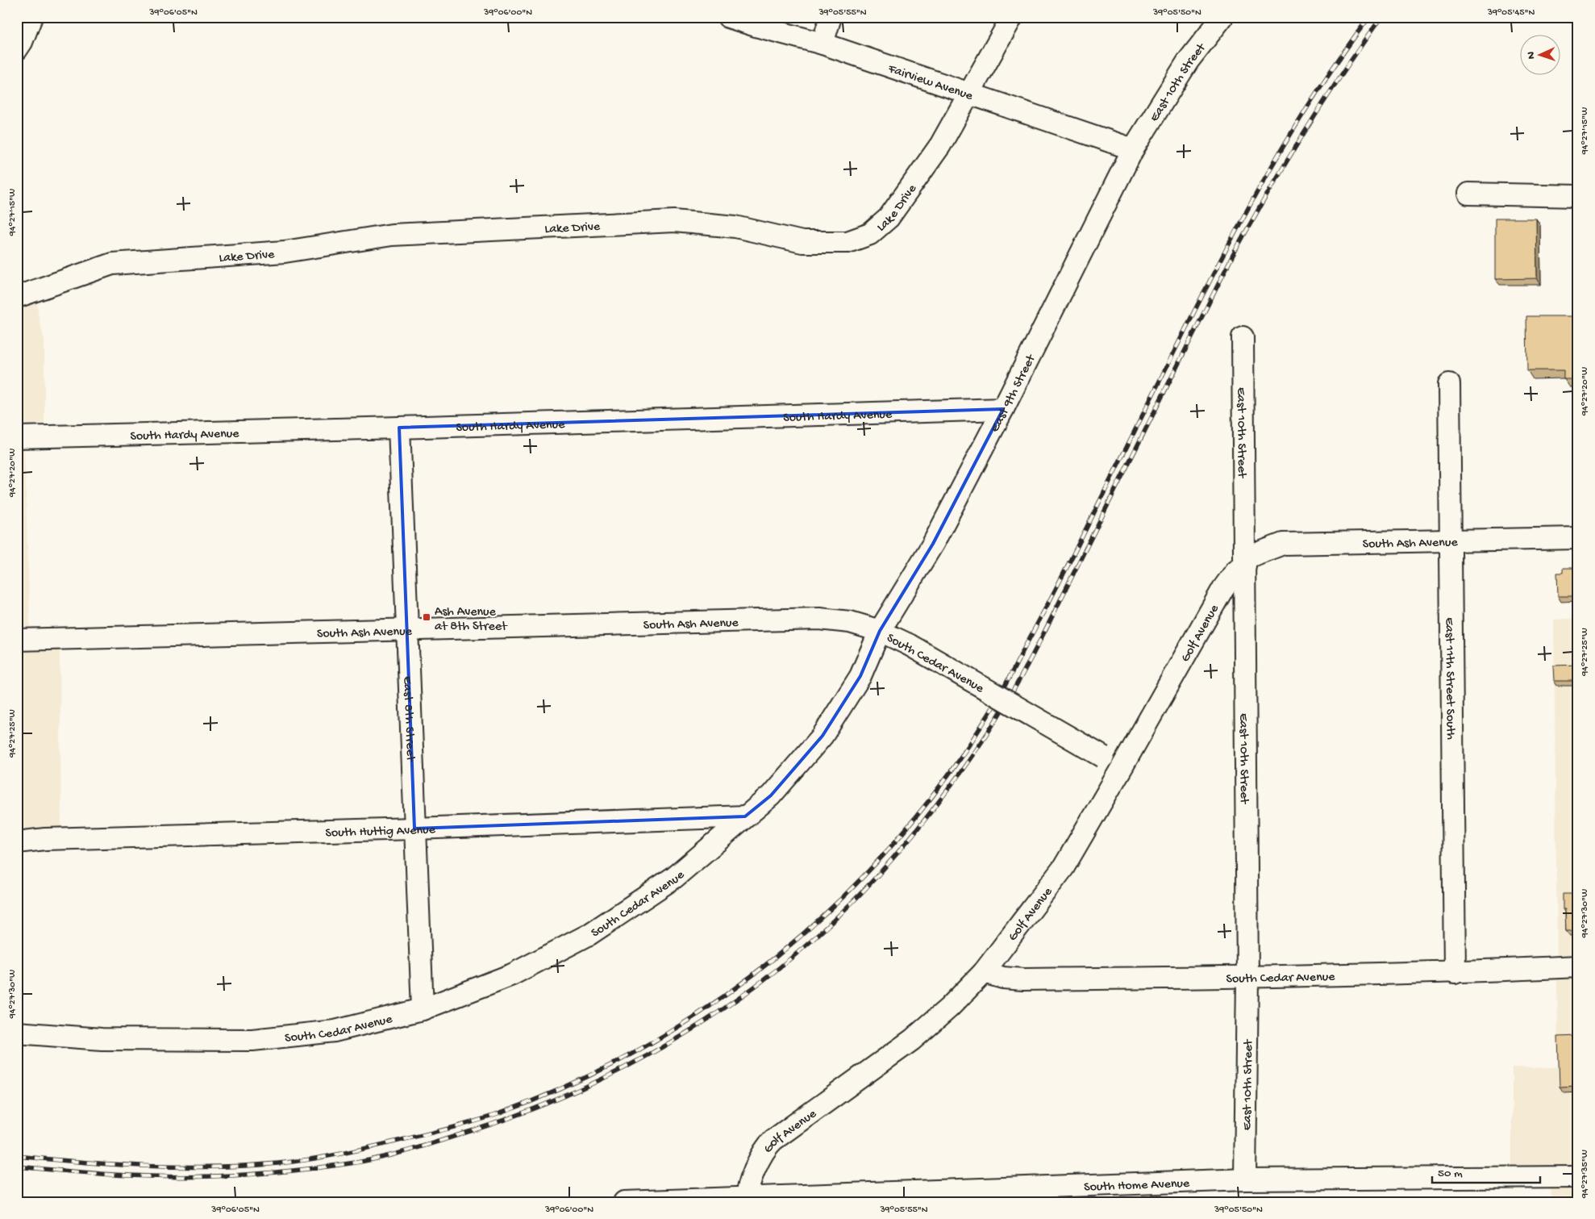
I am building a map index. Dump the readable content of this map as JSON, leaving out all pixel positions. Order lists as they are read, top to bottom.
{
  "streets": {
    "street": [
      "Fairview Avenue",
      "East 10th Street",
      "Lake Drive",
      "East 9th Street",
      "South Hardy Avenue",
      "South Ash Avenue",
      "Golf Avenue",
      "South Cedar Avenue",
      "East 11th Street South",
      "East 8th Street",
      "South Huttig Avenue",
      "South Home Avenue"
    ]
  },
  "crossings": [
    ["Fairview Avenue", "East 10th Street"],
    ["Fairview Avenue", "Lake Drive"],
    ["Fairview Avenue", "East 9th Street"],
    ["East 10th Street", "East 9th Street"],
    ["East 10th Street", "South Ash Avenue"],
    ["East 10th Street", "Golf Avenue"],
    ["East 10th Street", "South Cedar Avenue"],
    ["East 10th Street", "South Home Avenue"],
    ["East 9th Street", "South Hardy Avenue"],
    ["East 9th Street", "South Ash Avenue"],
    ["East 9th Street", "South Cedar Avenue"],
    ["South Hardy Avenue", "East 8th Street"],
    ["South Ash Avenue", "Golf Avenue"],
    ["South Ash Avenue", "South Cedar Avenue"],
    ["South Ash Avenue", "East 11th Street South"],
    ["South Ash Avenue", "East 8th Street"],
    ["Golf Avenue", "South Cedar Avenue"],
    ["Golf Avenue", "South Home Avenue"],
    ["South Cedar Avenue", "East 11th Street South"],
    ["South Cedar Avenue", "East 8th Street"],
    ["South Cedar Avenue", "South Huttig Avenue"],
    ["East 8th Street", "South Huttig Avenue"]
  ],
  "places": {
    "transit": ["Ash Avenue at 8th Street"]
  },
  "scale_bar": "50 m",
  "north": "left",
  "coordinates": [
    "39°06'05\"N",
    "39°06'00\"N",
    "39°05'55\"N",
    "39°05'50\"N",
    "39°05'45\"N",
    "94°27'15\"W",
    "94°27'20\"W",
    "94°27'25\"W",
    "94°27'30\"W",
    "94°27'35\"W"
  ]
}
